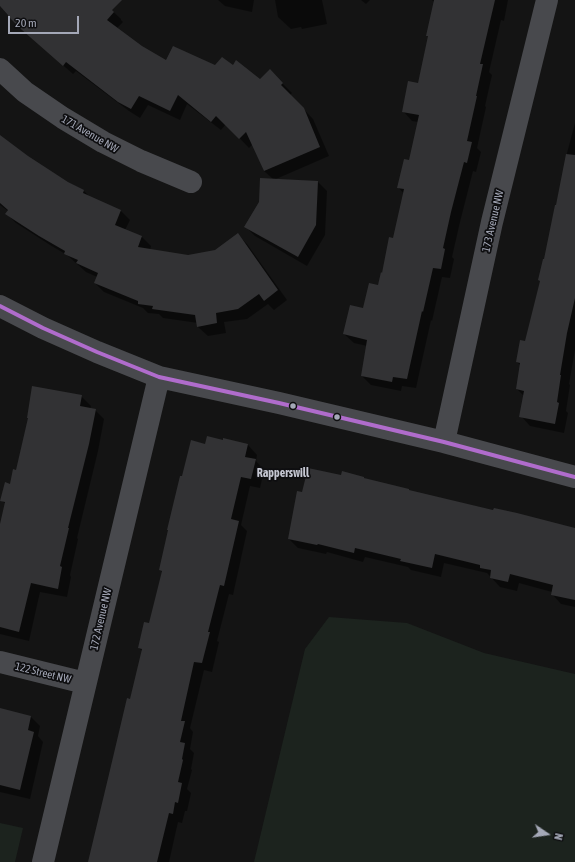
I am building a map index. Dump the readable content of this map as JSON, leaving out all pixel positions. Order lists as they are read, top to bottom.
{
  "streets": {
    "street": [
      "171 Avenue NW",
      "173 Avenue NW",
      "172 Avenue NW",
      "122 Street NW"
    ]
  },
  "crossings": [
    ["172 Avenue NW", "122 Street NW"]
  ],
  "districts": ["Rapperswill"],
  "scale_bar": "20 m",
  "north": "right"
}
